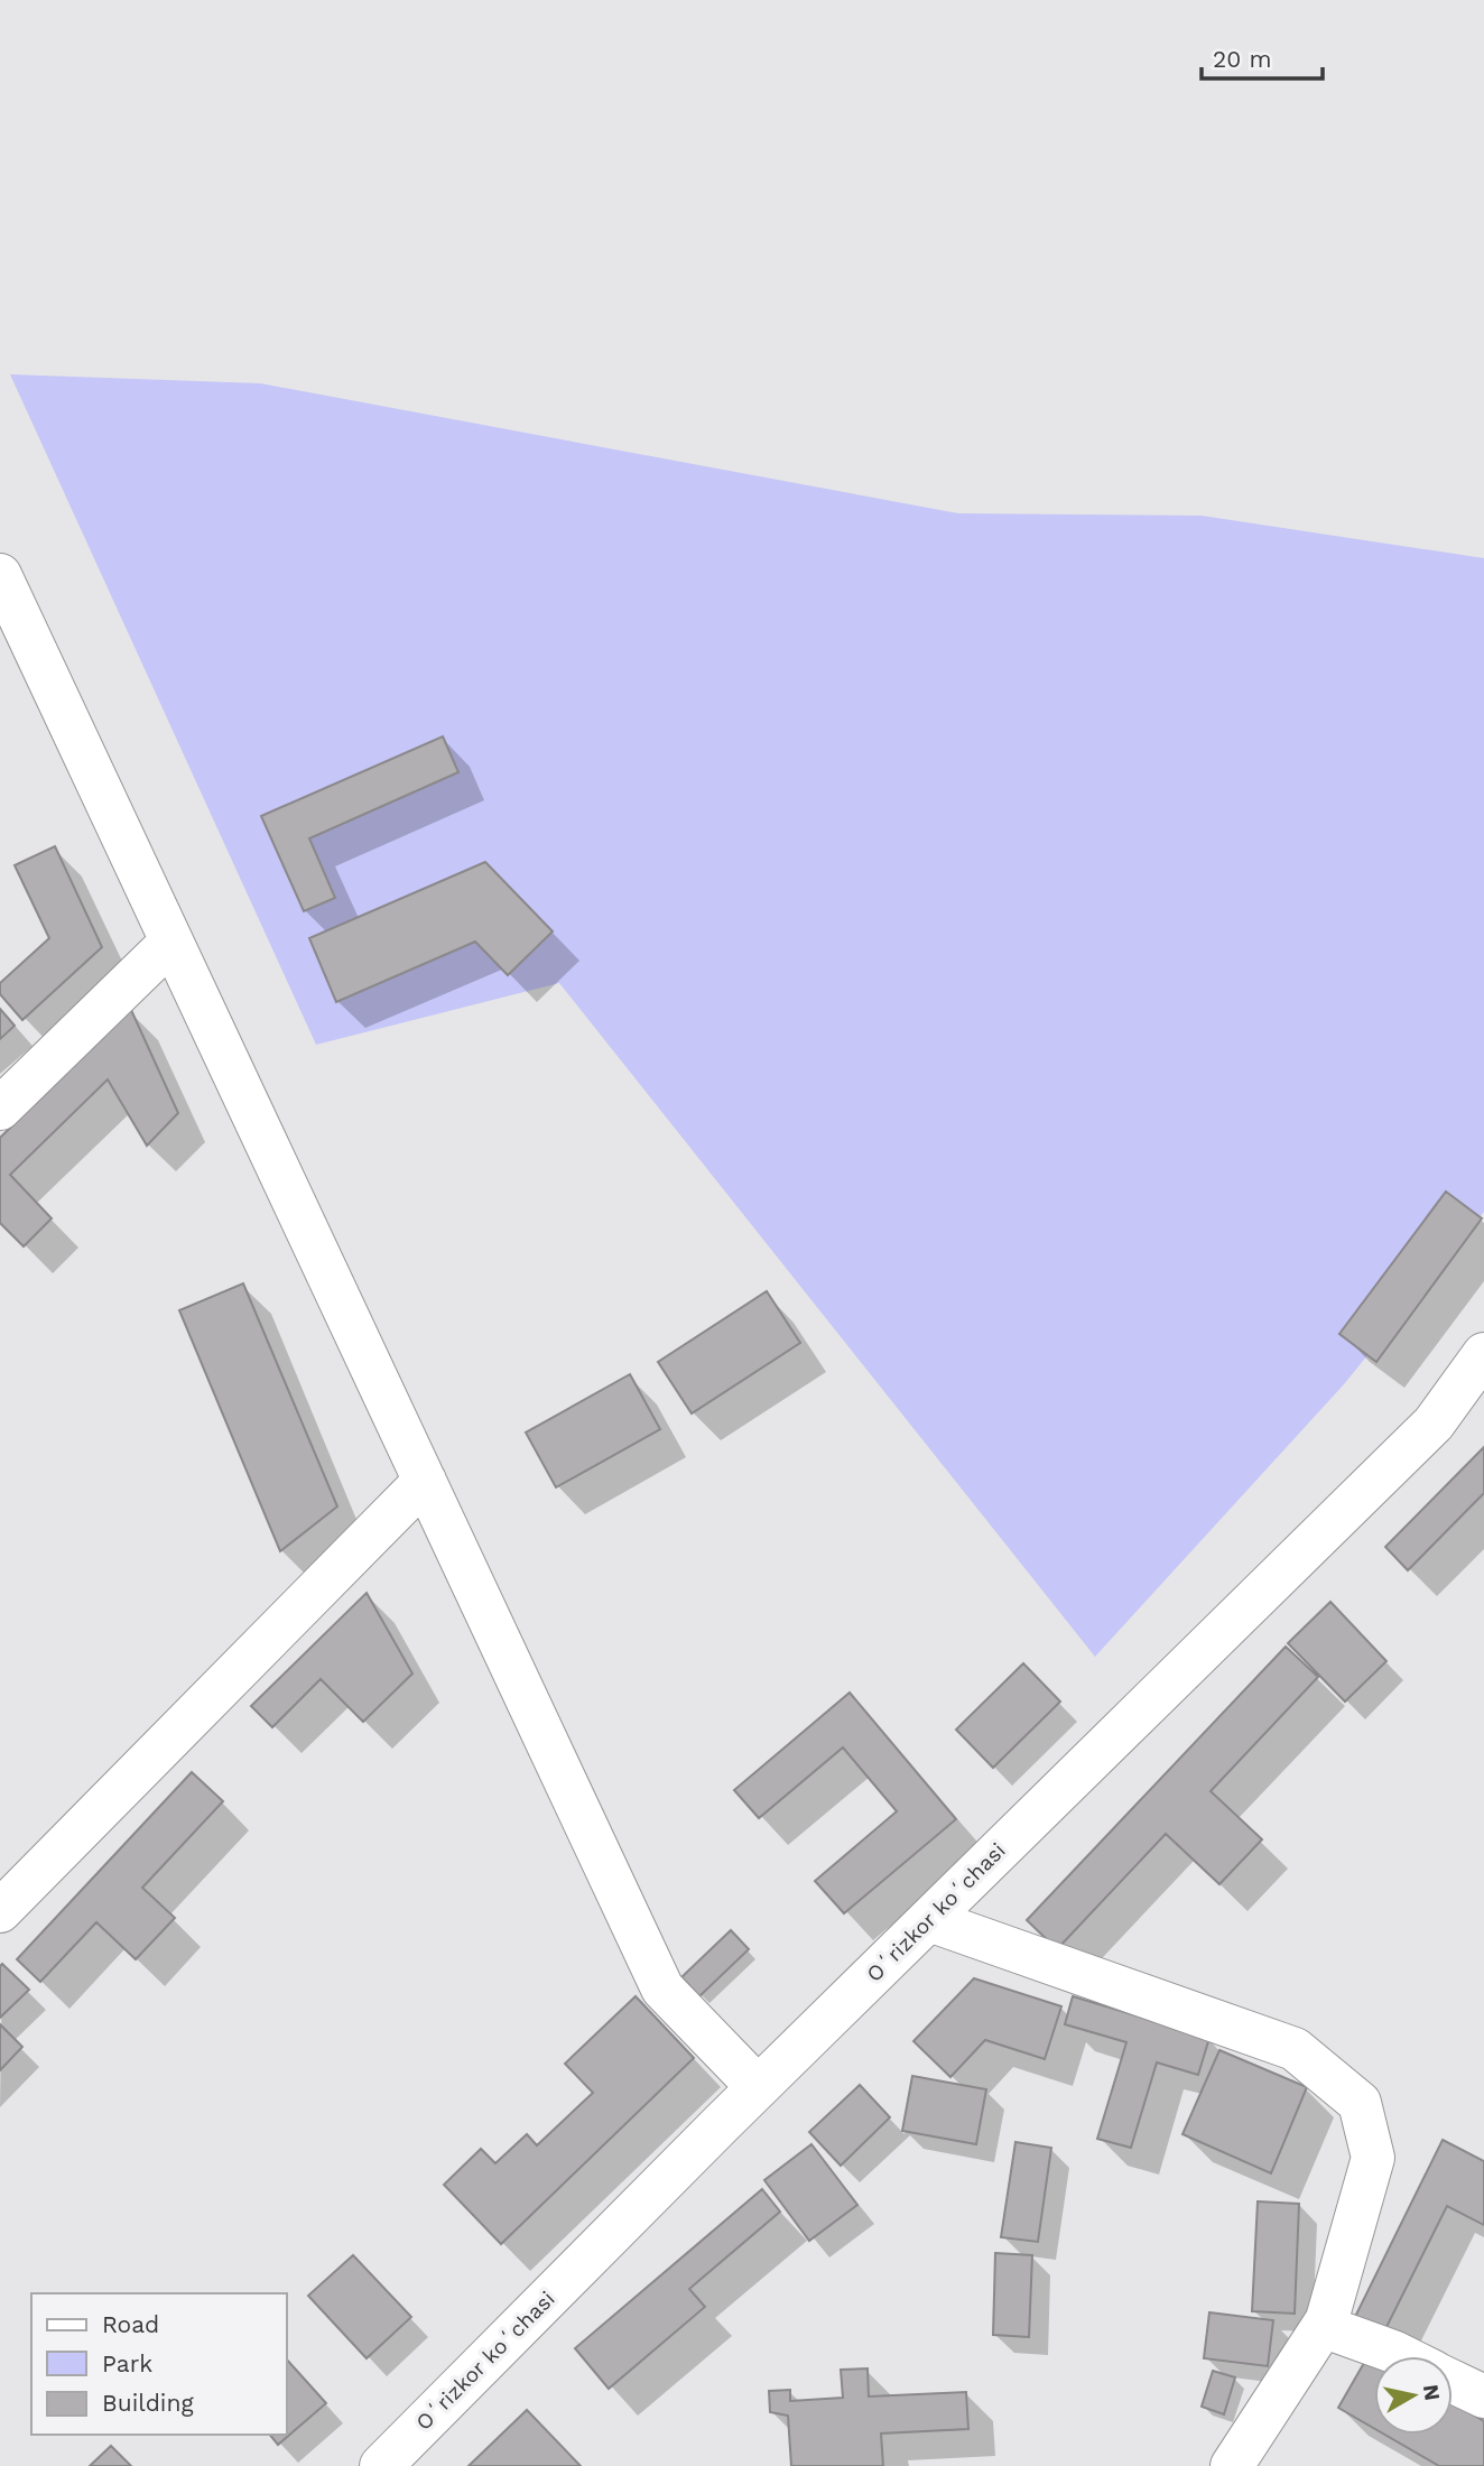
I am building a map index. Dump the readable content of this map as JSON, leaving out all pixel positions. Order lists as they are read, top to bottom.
{
  "streets": {
    "street": ["Oʻrizkor koʻchasi"]
  },
  "legend": ["Road", "Park", "Building"],
  "scale_bar": "20 m",
  "north": "right"
}
